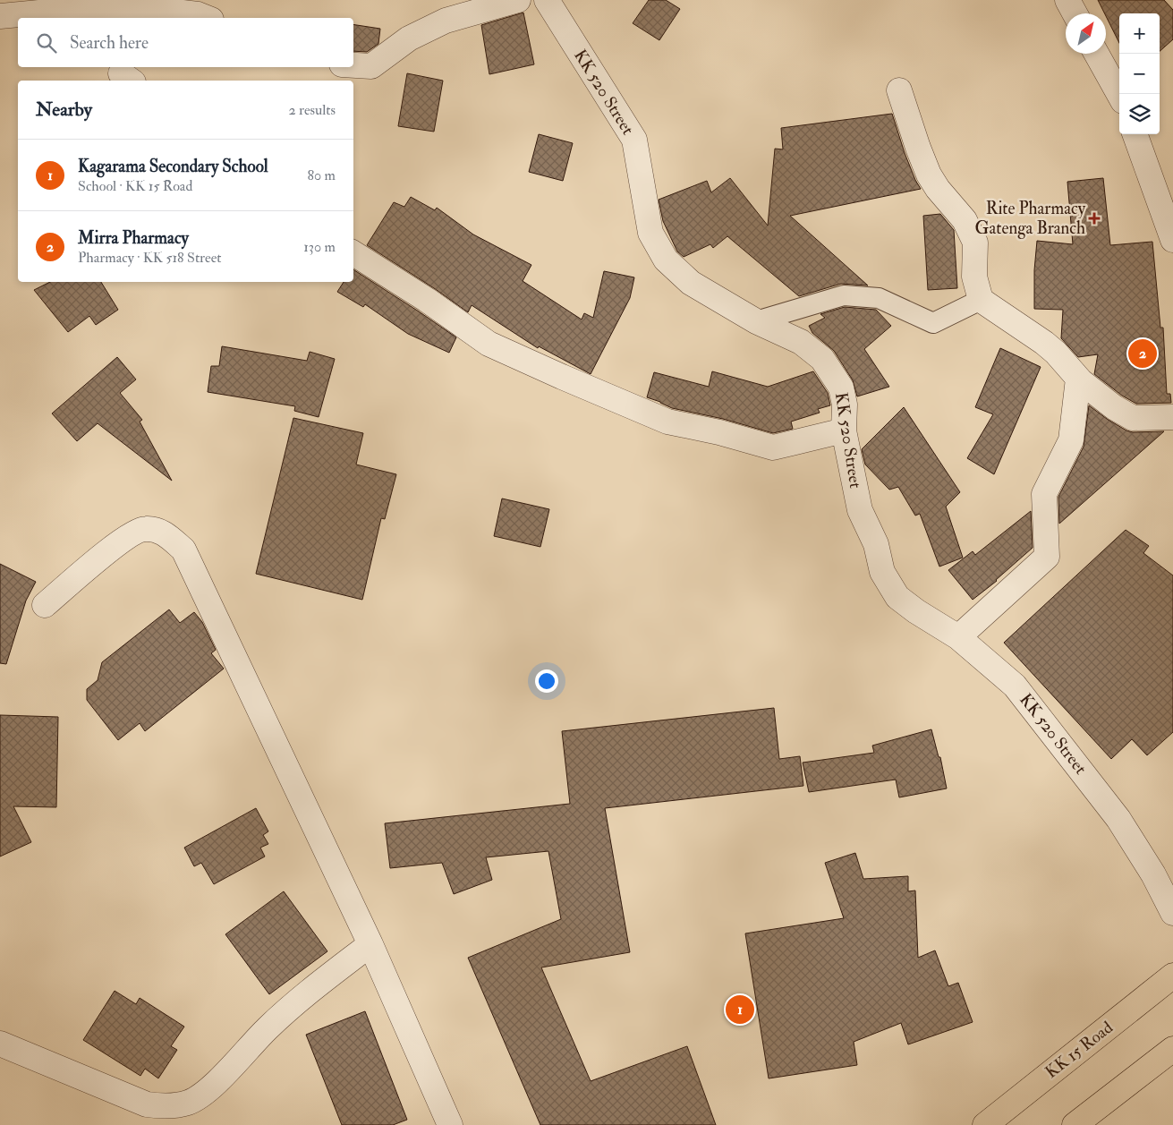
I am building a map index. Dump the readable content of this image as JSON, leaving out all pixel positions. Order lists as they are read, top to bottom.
{
  "streets": {
    "highway": ["KK 15 Road"],
    "street": ["KK 520 Street"]
  },
  "places": {
    "health": ["Rite Pharmacy Gatenga Branch"]
  },
  "north": "top right",
  "page": {
    "map_buttons": ["+", "−"],
    "search": "Search here",
    "heading": ["Nearby", "2 results"],
    "list": [
      {
        "mark": "1",
        "name": "Kagarama Secondary School",
        "note": "School · KK 15 Road",
        "value": "80 m"
      },
      {
        "mark": "2",
        "name": "Mirra Pharmacy",
        "note": "Pharmacy · KK 518 Street",
        "value": "130 m"
      }
    ],
    "pins": ["2", "1"]
  }
}
